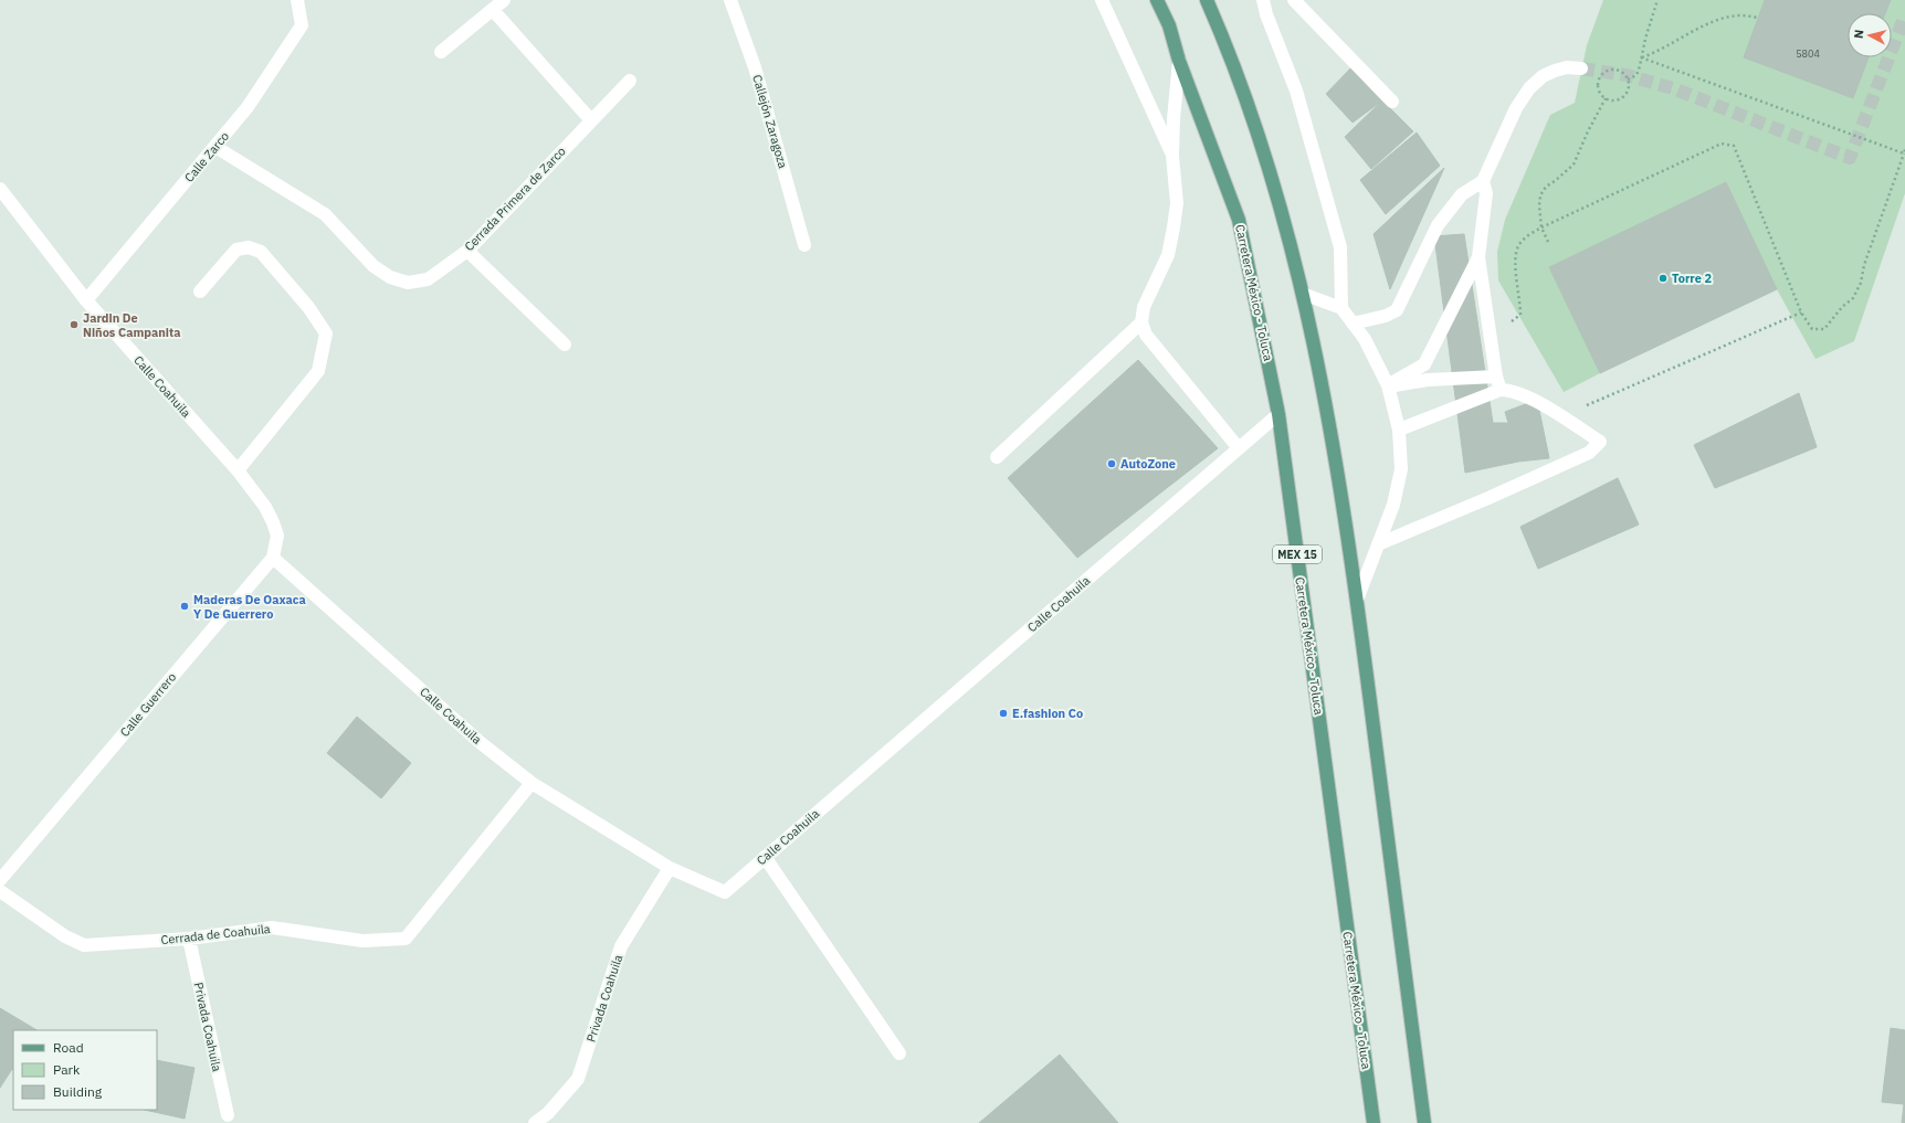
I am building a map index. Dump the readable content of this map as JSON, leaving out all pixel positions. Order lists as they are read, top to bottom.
{
  "streets": {
    "main road": ["Carretera México - Toluca", "MEX 15"],
    "street": [
      "Callejón Zaragoza",
      "Calle Zarco",
      "Cerrada Primera de Zarco",
      "Calle Coahuila",
      "Calle Guerrero",
      "Cerrada de Coahuila",
      "Privada Coahuila"
    ]
  },
  "crossings": [
    ["Calle Zarco", "Cerrada Primera de Zarco"],
    ["Calle Zarco", "Calle Coahuila"],
    ["Carretera México - Toluca", "Calle Coahuila"],
    ["Calle Coahuila", "Calle Guerrero"],
    ["Calle Coahuila", "Cerrada de Coahuila"],
    ["Calle Coahuila", "Privada Coahuila"],
    ["Cerrada de Coahuila", "Privada Coahuila"]
  ],
  "places": [
    "Torre 2",
    "Jardin De Niños Campanita",
    "AutoZone",
    "Maderas De Oaxaca Y De Guerrero",
    "E.fashion Co"
  ],
  "house_numbers": ["5804"],
  "legend": ["Road", "Park", "Building"],
  "north": "left"
}
